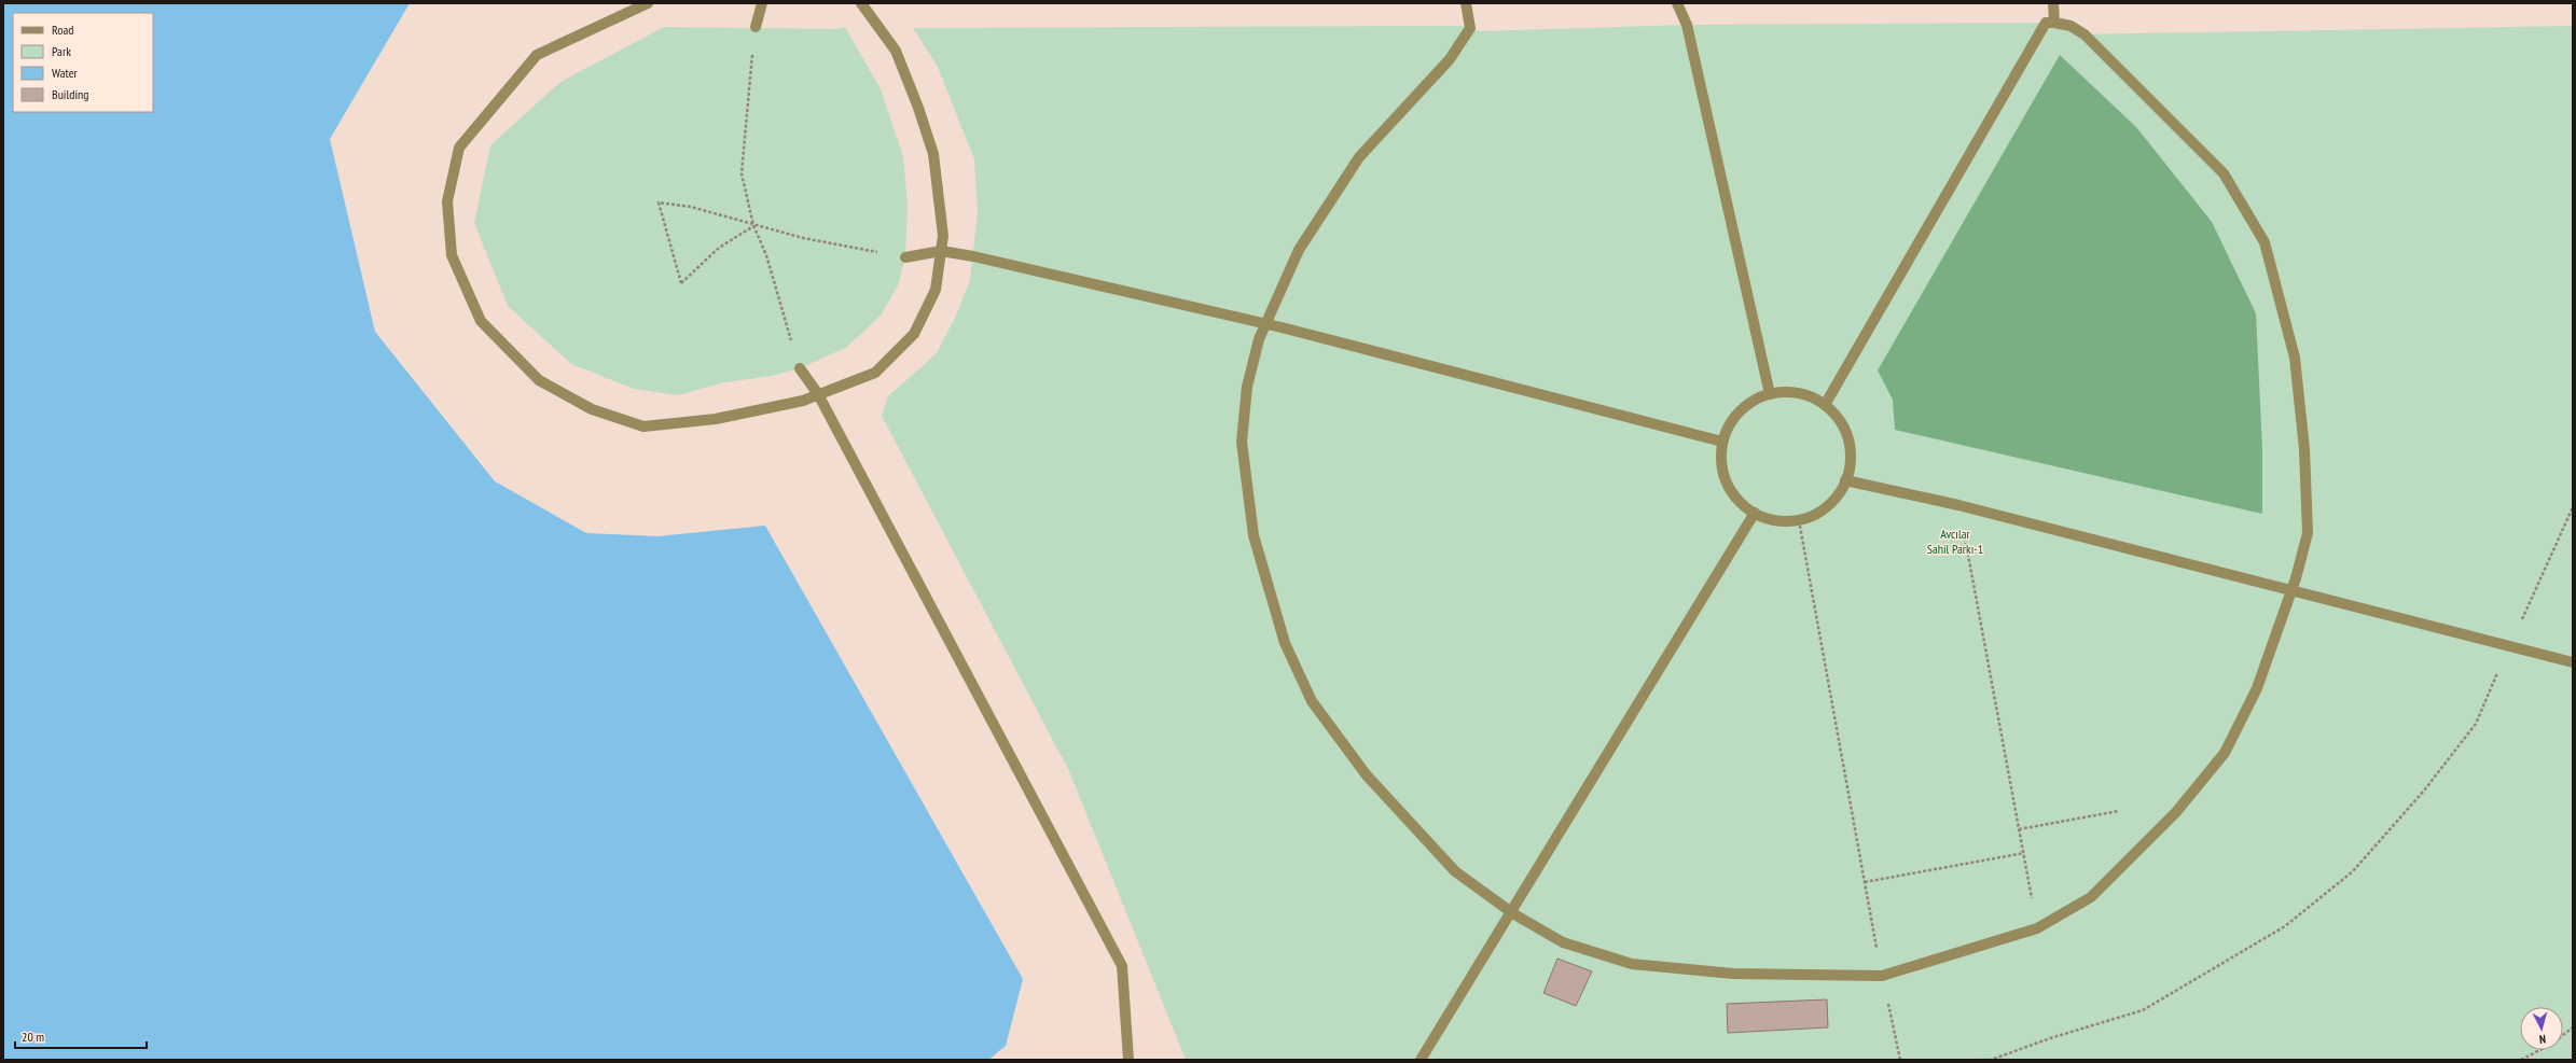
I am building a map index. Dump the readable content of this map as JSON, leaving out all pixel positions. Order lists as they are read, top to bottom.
{
  "parks": ["Avcılar Sahil Parkı-1"],
  "legend": [
    "Road",
    "Park",
    "Water",
    "Building"
  ],
  "scale_bar": "20 m",
  "north": "bottom"
}
